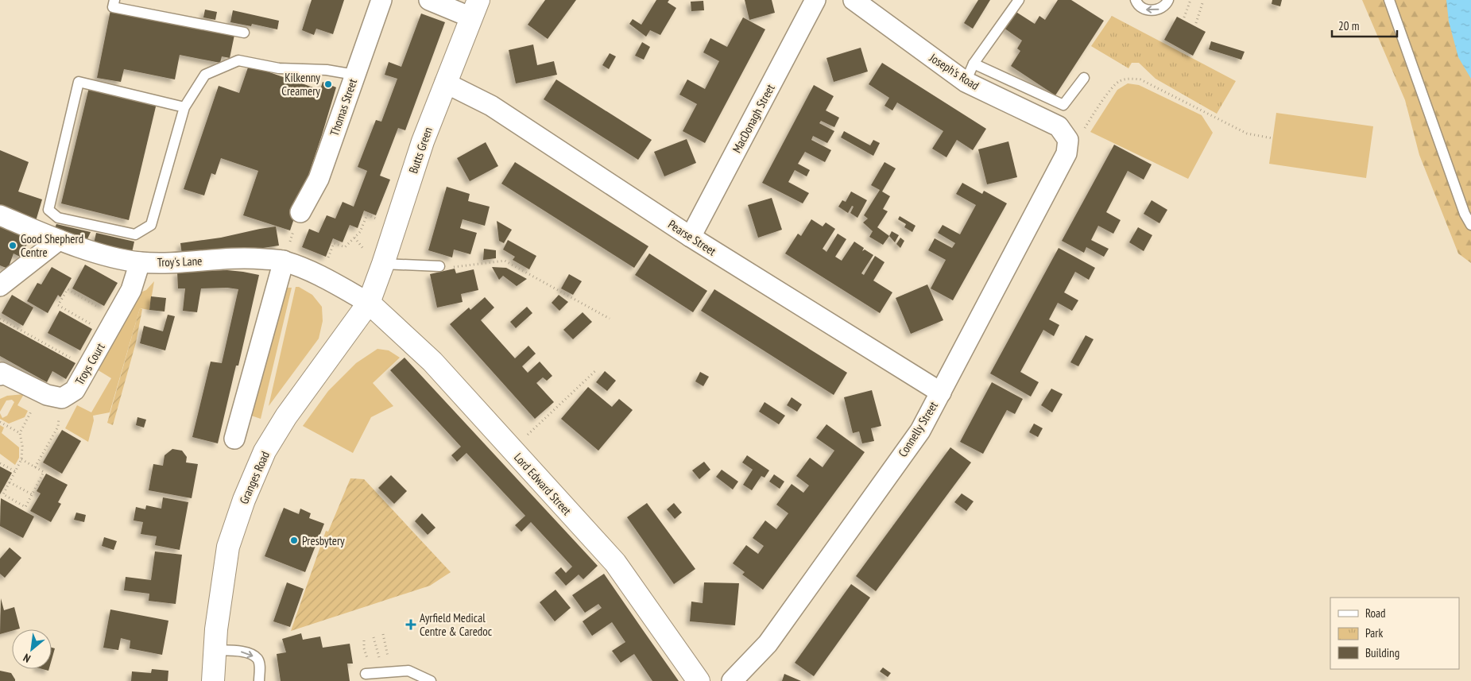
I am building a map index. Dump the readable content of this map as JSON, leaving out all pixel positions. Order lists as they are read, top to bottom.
{
  "streets": {
    "street": [
      "Joseph's Road",
      "Thomas Street",
      "MacDonagh Street",
      "Butts Green",
      "Pearse Street",
      "Troy's Lane",
      "Troys Court",
      "Connelly Street",
      "Granges Road",
      "Lord Edward Street"
    ]
  },
  "crossings": [
    ["Joseph's Road", "Connelly Street"],
    ["MacDonagh Street", "Pearse Street"],
    ["Butts Green", "Pearse Street"],
    ["Butts Green", "Troy's Lane"],
    ["Butts Green", "Granges Road"],
    ["Butts Green", "Lord Edward Street"],
    ["Pearse Street", "Connelly Street"],
    ["Troy's Lane", "Troys Court"],
    ["Troy's Lane", "Granges Road"],
    ["Troy's Lane", "Lord Edward Street"],
    ["Granges Road", "Lord Edward Street"]
  ],
  "places": {
    "other": ["Kilkenny Creamery", "Good Shepherd Centre", "Presbytery"],
    "health": ["Ayrfield Medical Centre & Caredoc"]
  },
  "legend": ["Road", "Park", "Building"],
  "scale_bar": "20 m",
  "north": "bottom left"
}
